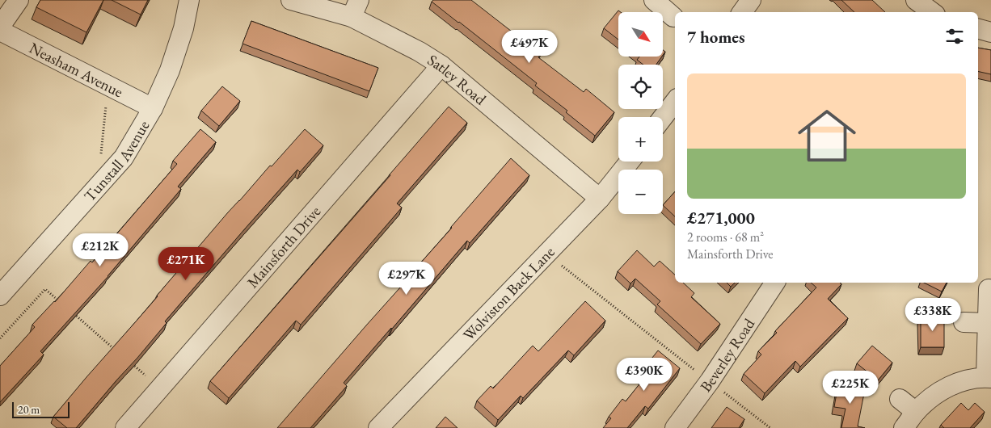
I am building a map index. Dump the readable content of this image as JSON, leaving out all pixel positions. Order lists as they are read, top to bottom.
{
  "streets": {
    "street": [
      "Neasham Avenue",
      "Satley Road",
      "Tunstall Avenue",
      "Mainsforth Drive",
      "Wolviston Back Lane",
      "Beverley Road"
    ]
  },
  "crossings": [
    ["Neasham Avenue", "Tunstall Avenue"],
    ["Satley Road", "Mainsforth Drive"],
    ["Satley Road", "Wolviston Back Lane"]
  ],
  "scale_bar": "20 m",
  "north": "bottom right",
  "page": {
    "map_buttons": ["+", "−"],
    "heading": "7 homes",
    "price": [
      "£497K",
      "£212K",
      "£271K",
      "£297K",
      "£338K",
      "£390K",
      "£225K"
    ],
    "list": [
      {
        "name": "£271,000",
        "note": "2 rooms · 68 m² · Mainsforth Drive"
      }
    ],
    "scale": "20 m"
  }
}
